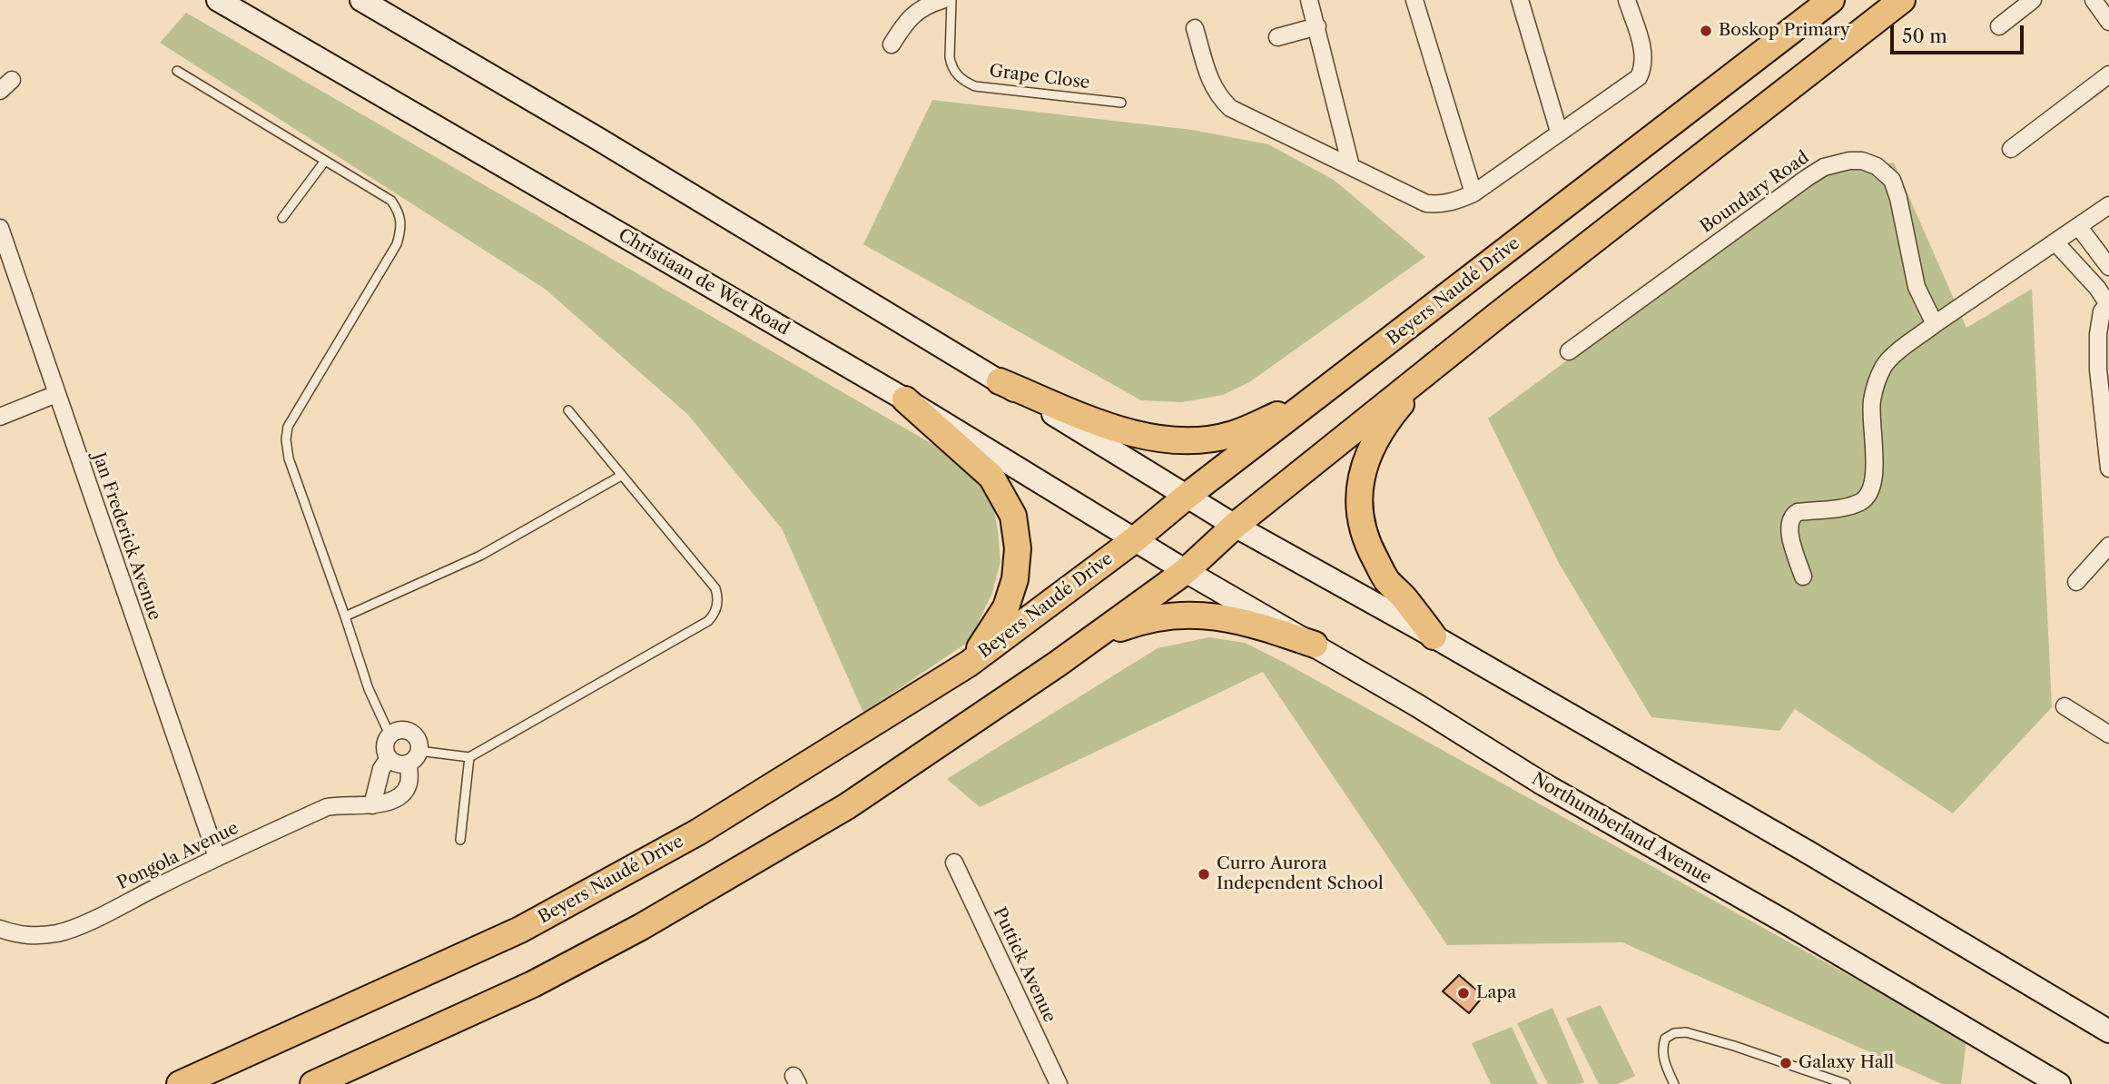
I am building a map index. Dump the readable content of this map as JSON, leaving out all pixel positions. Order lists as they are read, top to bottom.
{
  "streets": {
    "main road": ["Christiaan de Wet Road", "Beyers Naudé Drive", "Northumberland Avenue"],
    "street": [
      "Boundary Road",
      "Jan Frederick Avenue",
      "Pongola Avenue",
      "Puttick Avenue"
    ],
    "lane": ["Grape Close"]
  },
  "crossings": [
    ["Christiaan de Wet Road", "Beyers Naudé Drive"],
    ["Christiaan de Wet Road", "Northumberland Avenue"],
    ["Jan Frederick Avenue", "Pongola Avenue"]
  ],
  "places": [
    "Boskop Primary",
    "Curro Aurora Independent School",
    "Lapa",
    "Galaxy Hall"
  ],
  "scale_bar": "50 m"
}
